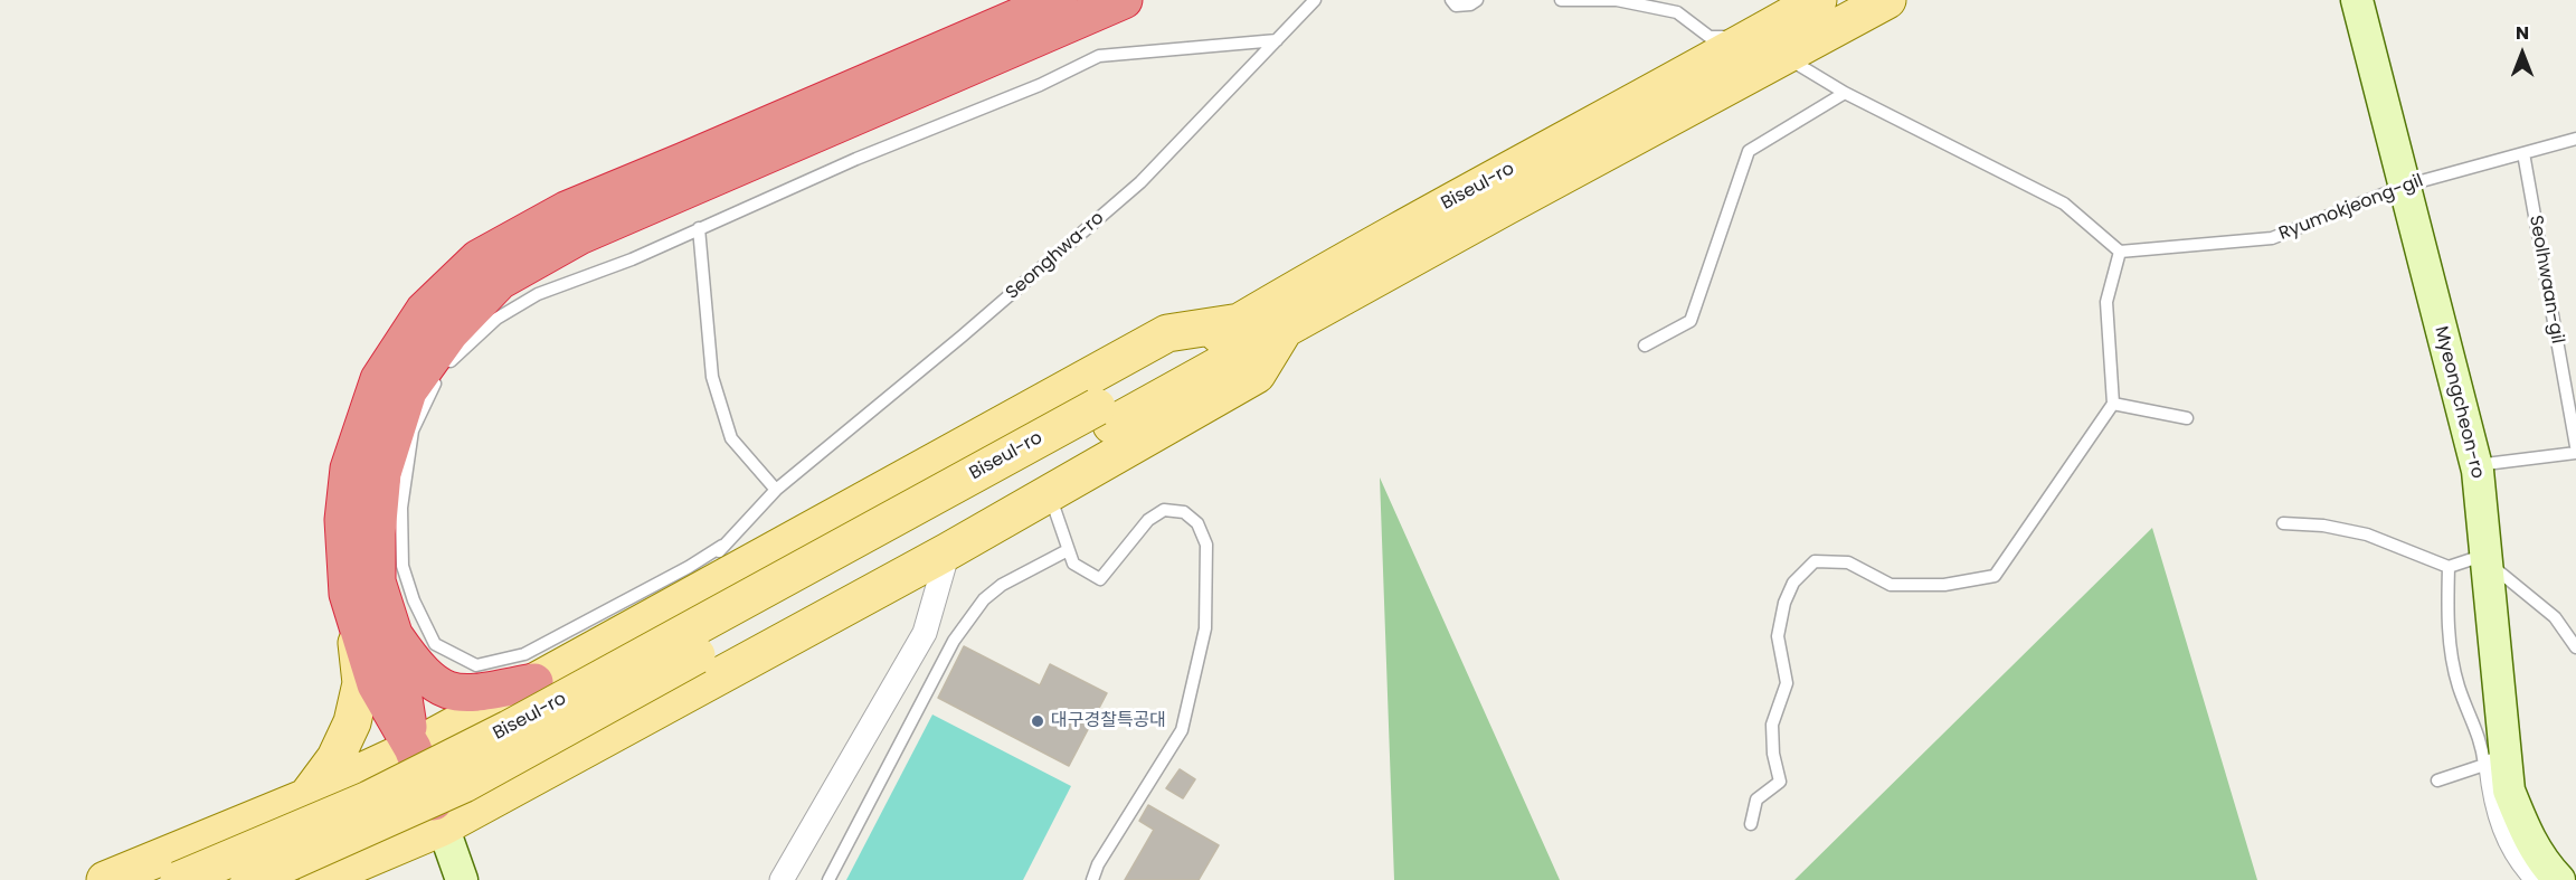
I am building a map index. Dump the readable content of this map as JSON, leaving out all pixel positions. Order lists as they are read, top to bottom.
{
  "streets": {
    "main road": ["Biseul-ro"],
    "street": ["Myeongcheon-ro"],
    "lane": ["Ryumokjeong-gil", "Seonghwa-ro", "Seolhwaan-gil"]
  },
  "crossings": [
    ["Ryumokjeong-gil", "Seolhwaan-gil"],
    ["Ryumokjeong-gil", "Myeongcheon-ro"]
  ],
  "places": ["대구경찰특공대"],
  "north": "top"
}
